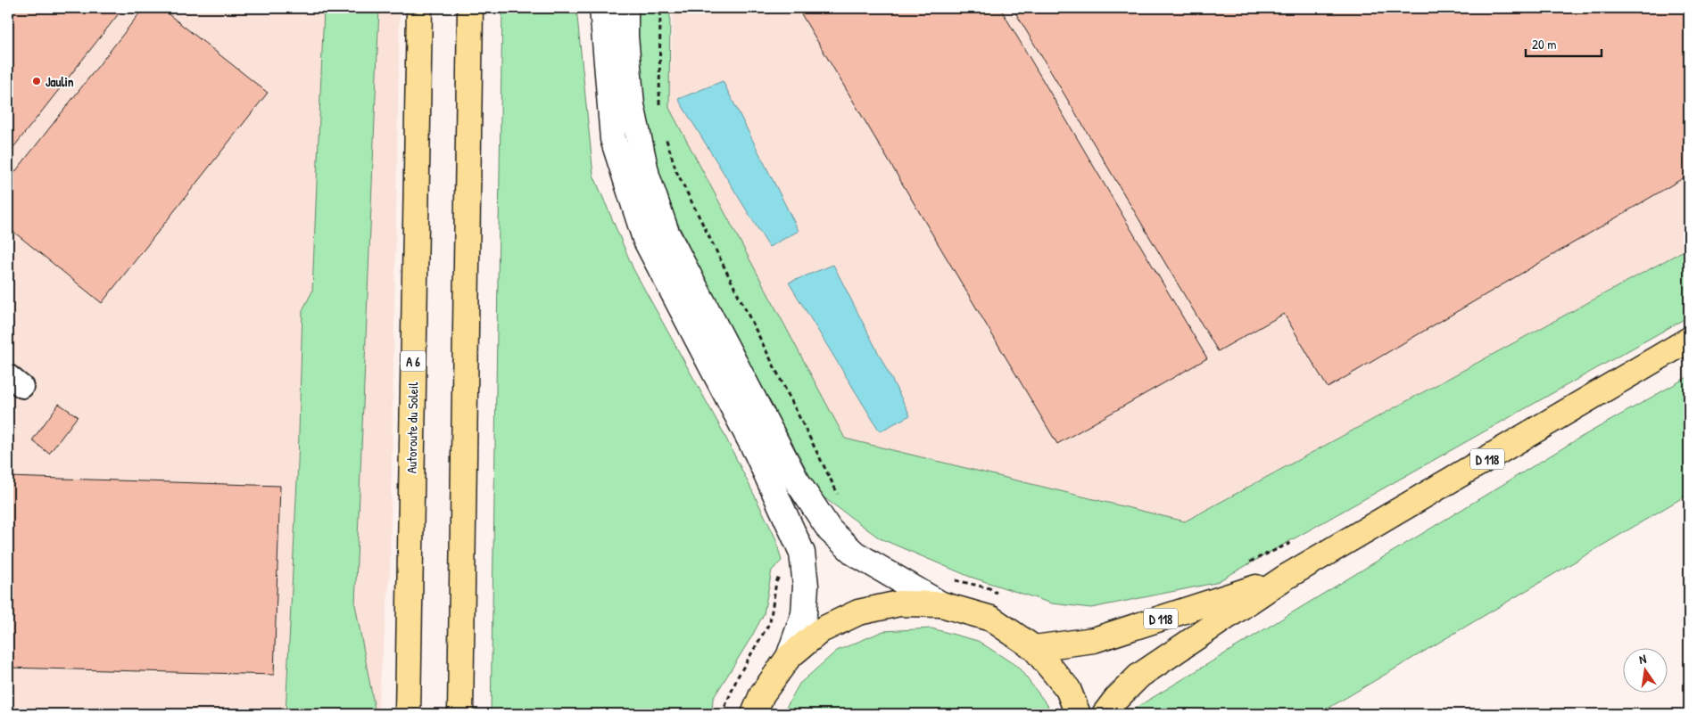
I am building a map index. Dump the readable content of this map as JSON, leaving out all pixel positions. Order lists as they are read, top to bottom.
{
  "streets": {
    "main road": ["A 6", "Autoroute du Soleil", "D 118"]
  },
  "places": ["Jaulin"],
  "scale_bar": "20 m",
  "north": "top"
}
